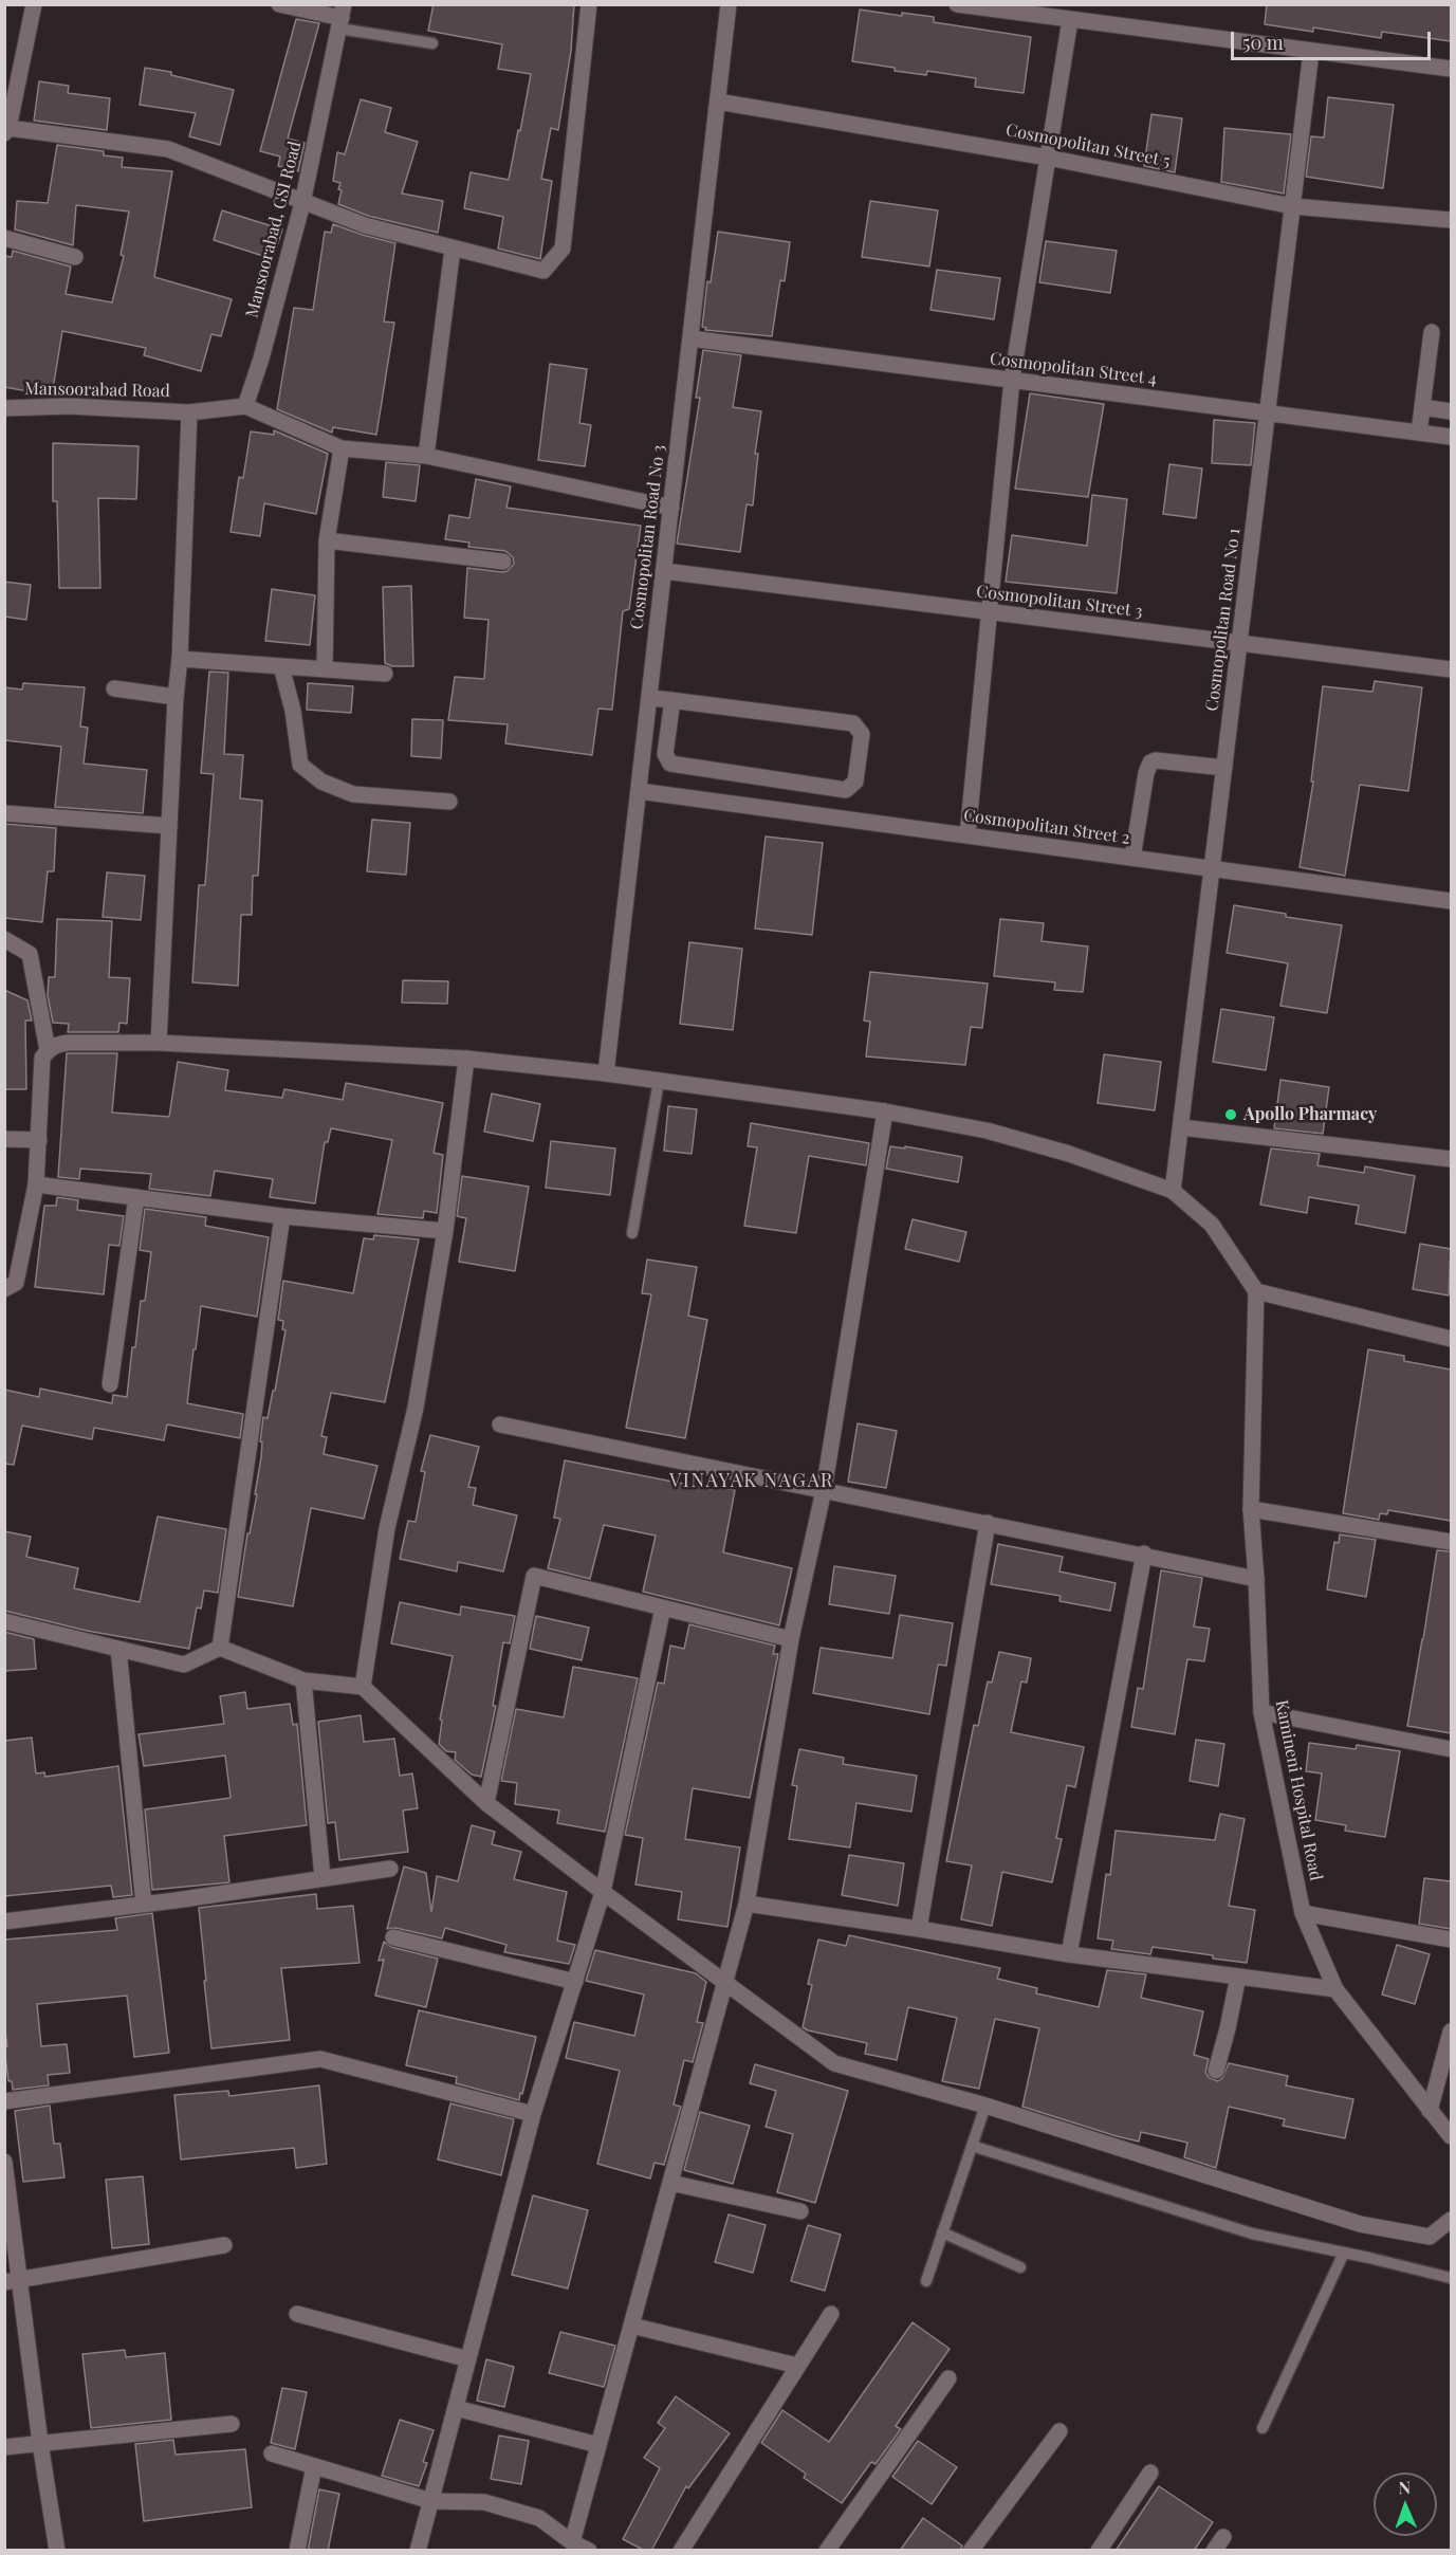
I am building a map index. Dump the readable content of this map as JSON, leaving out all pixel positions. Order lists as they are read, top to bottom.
{
  "streets": {
    "street": [
      "Cosmopolitan Street 5",
      "Mansoorabad, GSI Road",
      "Cosmopolitan Street 4",
      "Mansoorabad Road",
      "Cosmopolitan Road No 3",
      "Cosmopolitan Street 3",
      "Cosmopolitan Road No 1",
      "Cosmopolitan Street 2",
      "Kamineni Hospital Road"
    ]
  },
  "crossings": [
    ["Cosmopolitan Street 5", "Cosmopolitan Road No 3"],
    ["Cosmopolitan Street 5", "Cosmopolitan Road No 1"],
    ["Cosmopolitan Street 4", "Cosmopolitan Road No 3"],
    ["Cosmopolitan Street 4", "Cosmopolitan Road No 1"],
    ["Cosmopolitan Road No 3", "Cosmopolitan Street 3"],
    ["Cosmopolitan Road No 3", "Cosmopolitan Street 2"],
    ["Cosmopolitan Street 3", "Cosmopolitan Road No 1"],
    ["Cosmopolitan Road No 1", "Cosmopolitan Street 2"]
  ],
  "districts": ["VINAYAK NAGAR"],
  "places": ["Apollo Pharmacy"],
  "scale_bar": "50 m",
  "north": "top"
}
